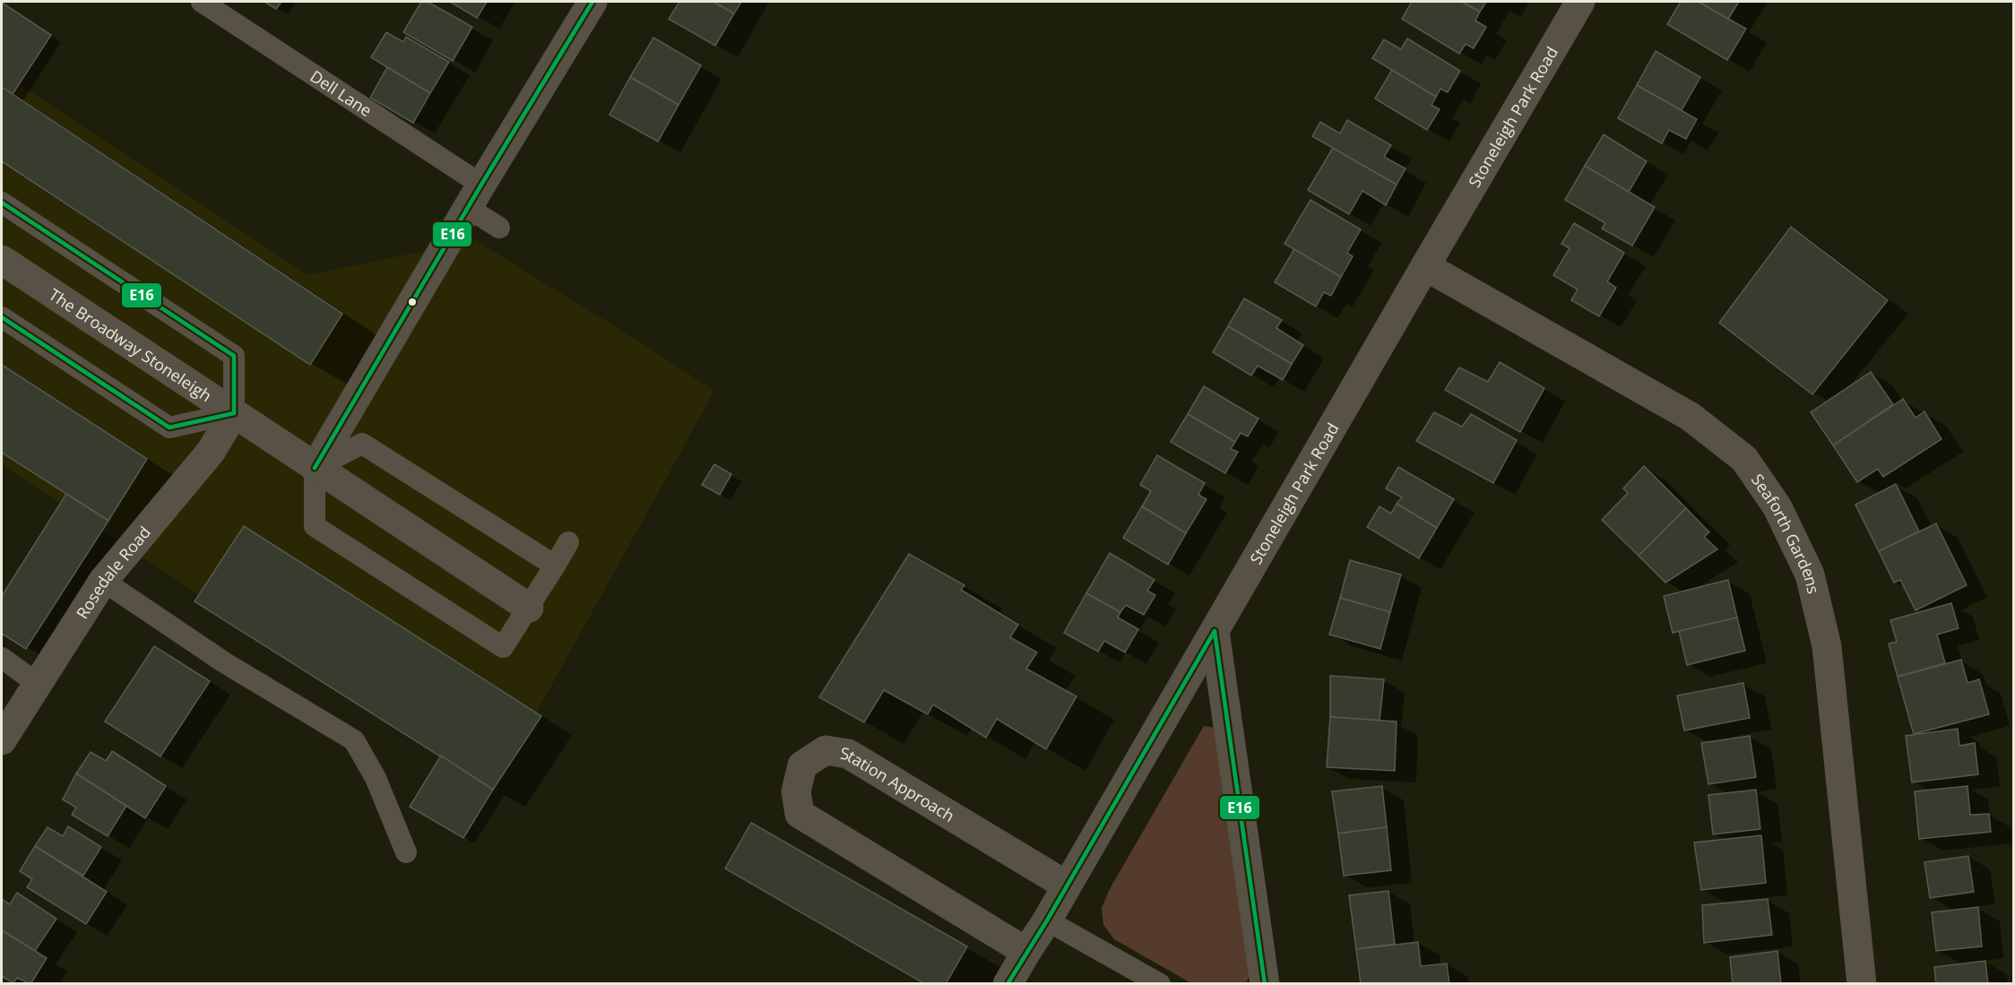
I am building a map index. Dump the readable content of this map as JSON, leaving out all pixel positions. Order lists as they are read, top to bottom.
{
  "streets": {
    "street": [
      "Stoneleigh Park Road",
      "The Broadway Stoneleigh",
      "Seaforth Gardens",
      "Rosedale Road",
      "Station Approach"
    ],
    "lane": ["Dell Lane"]
  },
  "crossings": [
    ["Stoneleigh Park Road", "Seaforth Gardens"],
    ["Stoneleigh Park Road", "Station Approach"],
    ["The Broadway Stoneleigh", "Rosedale Road"]
  ],
  "lines": ["transit line E16"]
}
